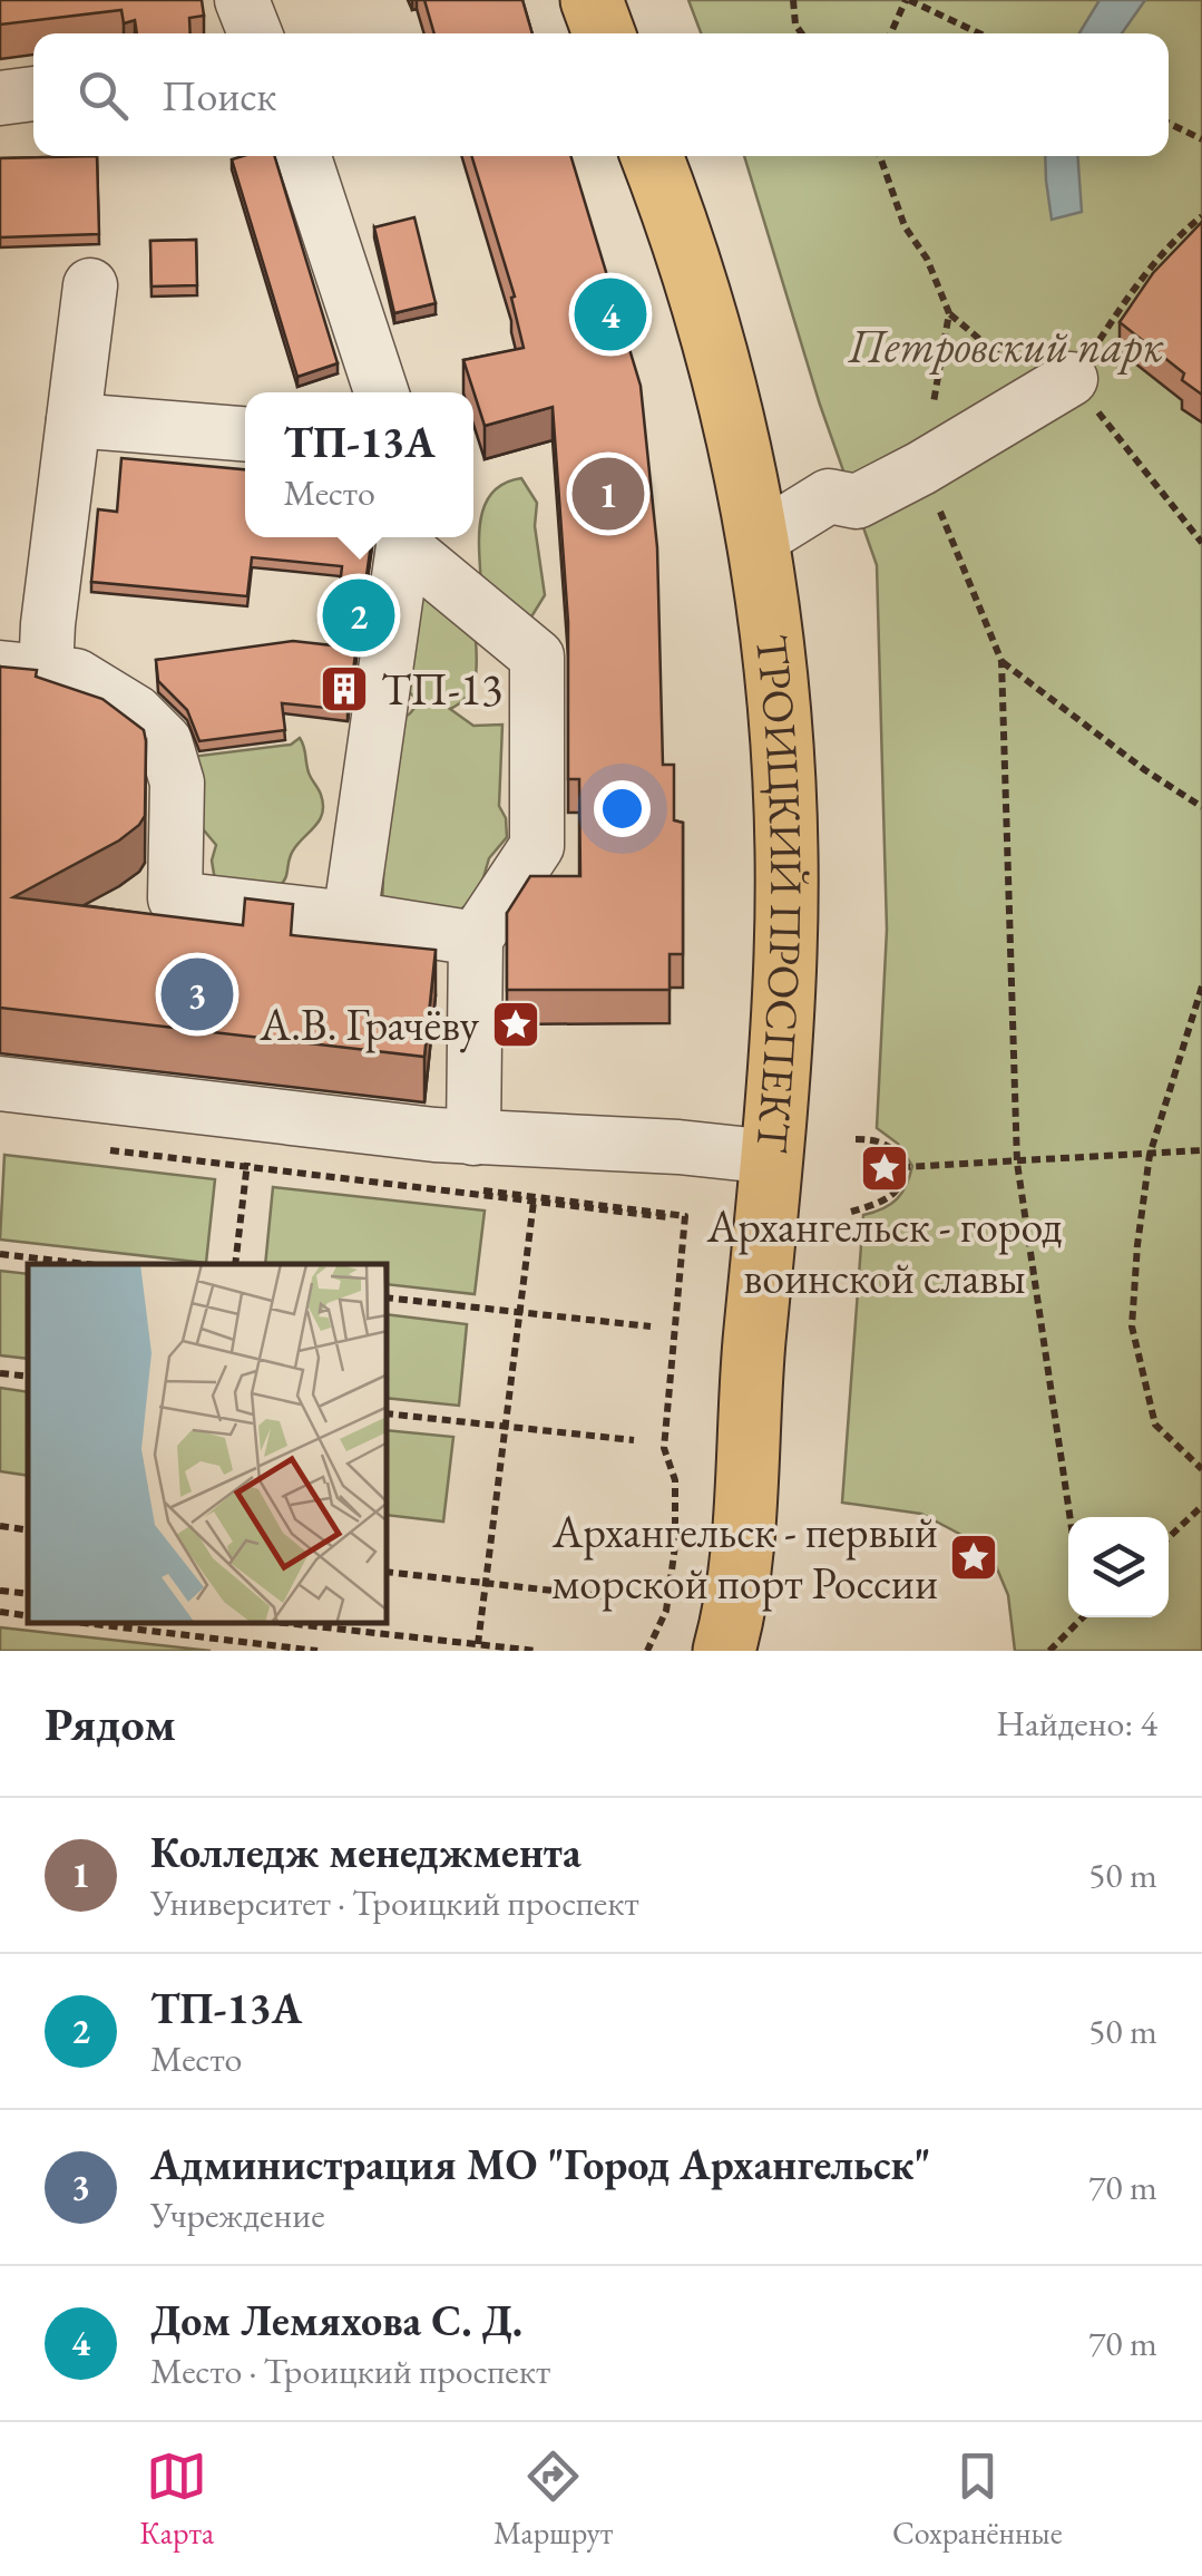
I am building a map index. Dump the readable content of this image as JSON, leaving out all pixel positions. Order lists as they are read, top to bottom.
{
  "streets": {
    "main road": ["ТРОИЦКИЙ ПРОСПЕКТ"]
  },
  "parks": ["Петровский парк"],
  "places": {
    "building": ["ТП-13"],
    "place": ["А.В. Грачёву", "Архангельск - город воинской славы", "Архангельск - первый морской порт России"]
  },
  "page": {
    "search": "Поиск",
    "pins": [
      "4",
      "1",
      "2",
      "3"
    ],
    "popup": ["ТП-13А", "Место"],
    "heading": ["Рядом", "Найдено: 4"],
    "list": [
      {
        "mark": "1",
        "name": "Колледж менеджмента",
        "note": "Университет · Троицкий проспект",
        "value": "50 m"
      },
      {
        "mark": "2",
        "name": "ТП-13А",
        "note": "Место",
        "value": "50 m"
      },
      {
        "mark": "3",
        "name": "Администрация МО \"Город Архангельск\"",
        "note": "Учреждение",
        "value": "70 m"
      },
      {
        "mark": "4",
        "name": "Дом Лемяхова С. Д.",
        "note": "Место · Троицкий проспект",
        "value": "70 m"
      }
    ],
    "nav": ["Карта", "Маршрут", "Сохранённые"]
  }
}
